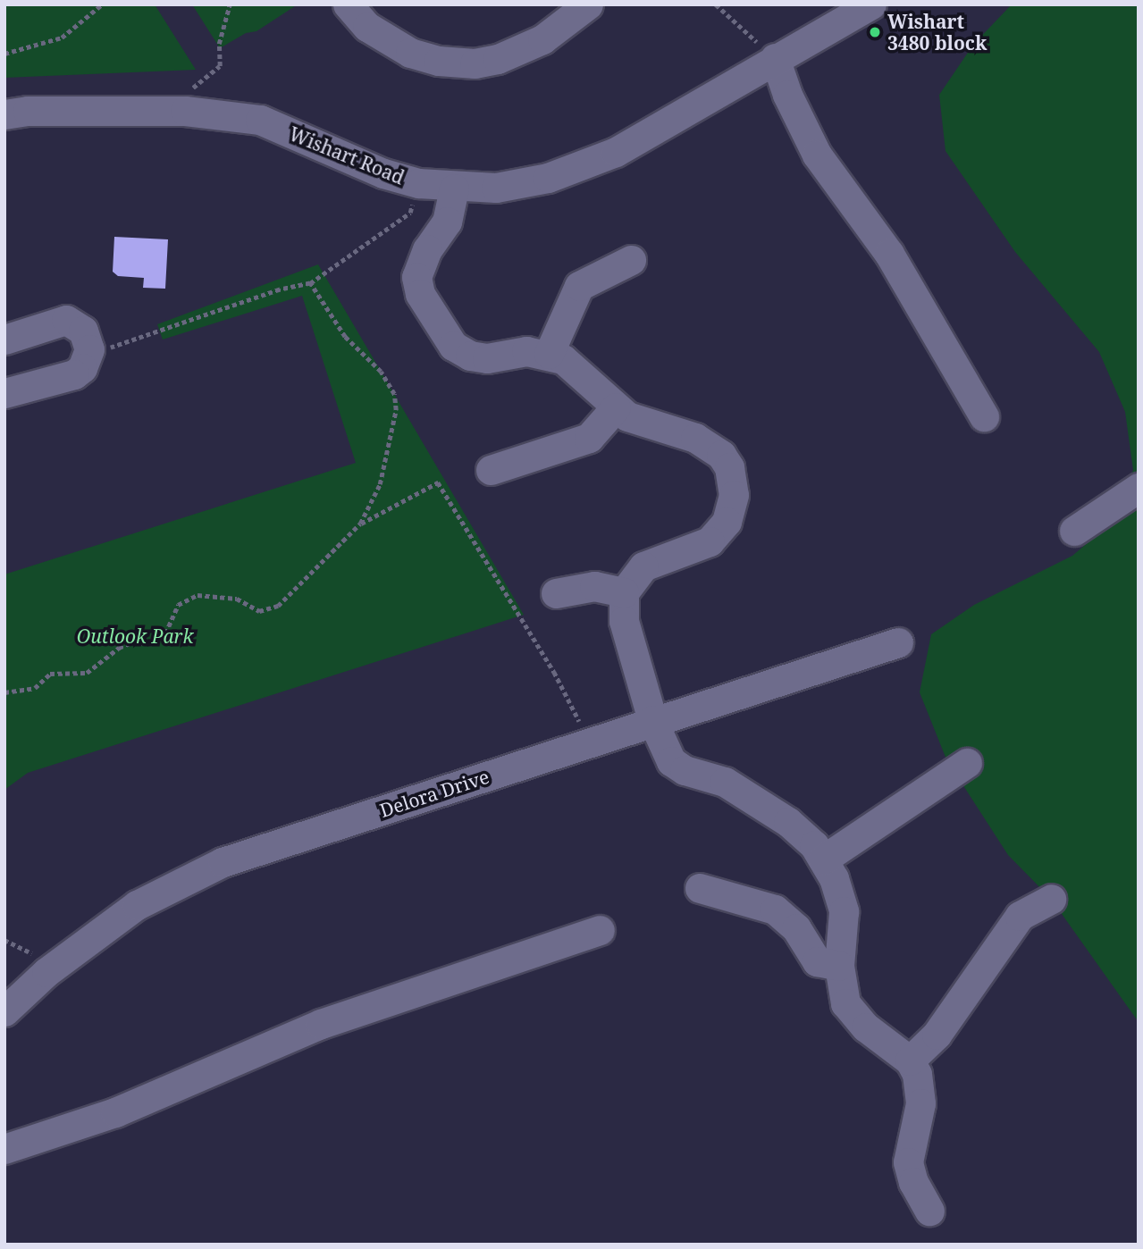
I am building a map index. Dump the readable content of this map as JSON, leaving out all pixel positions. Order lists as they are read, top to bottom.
{
  "streets": {
    "street": ["Wishart Road", "Delora Drive"]
  },
  "parks": ["Outlook Park"],
  "places": ["Wishart 3480 block"]
}
